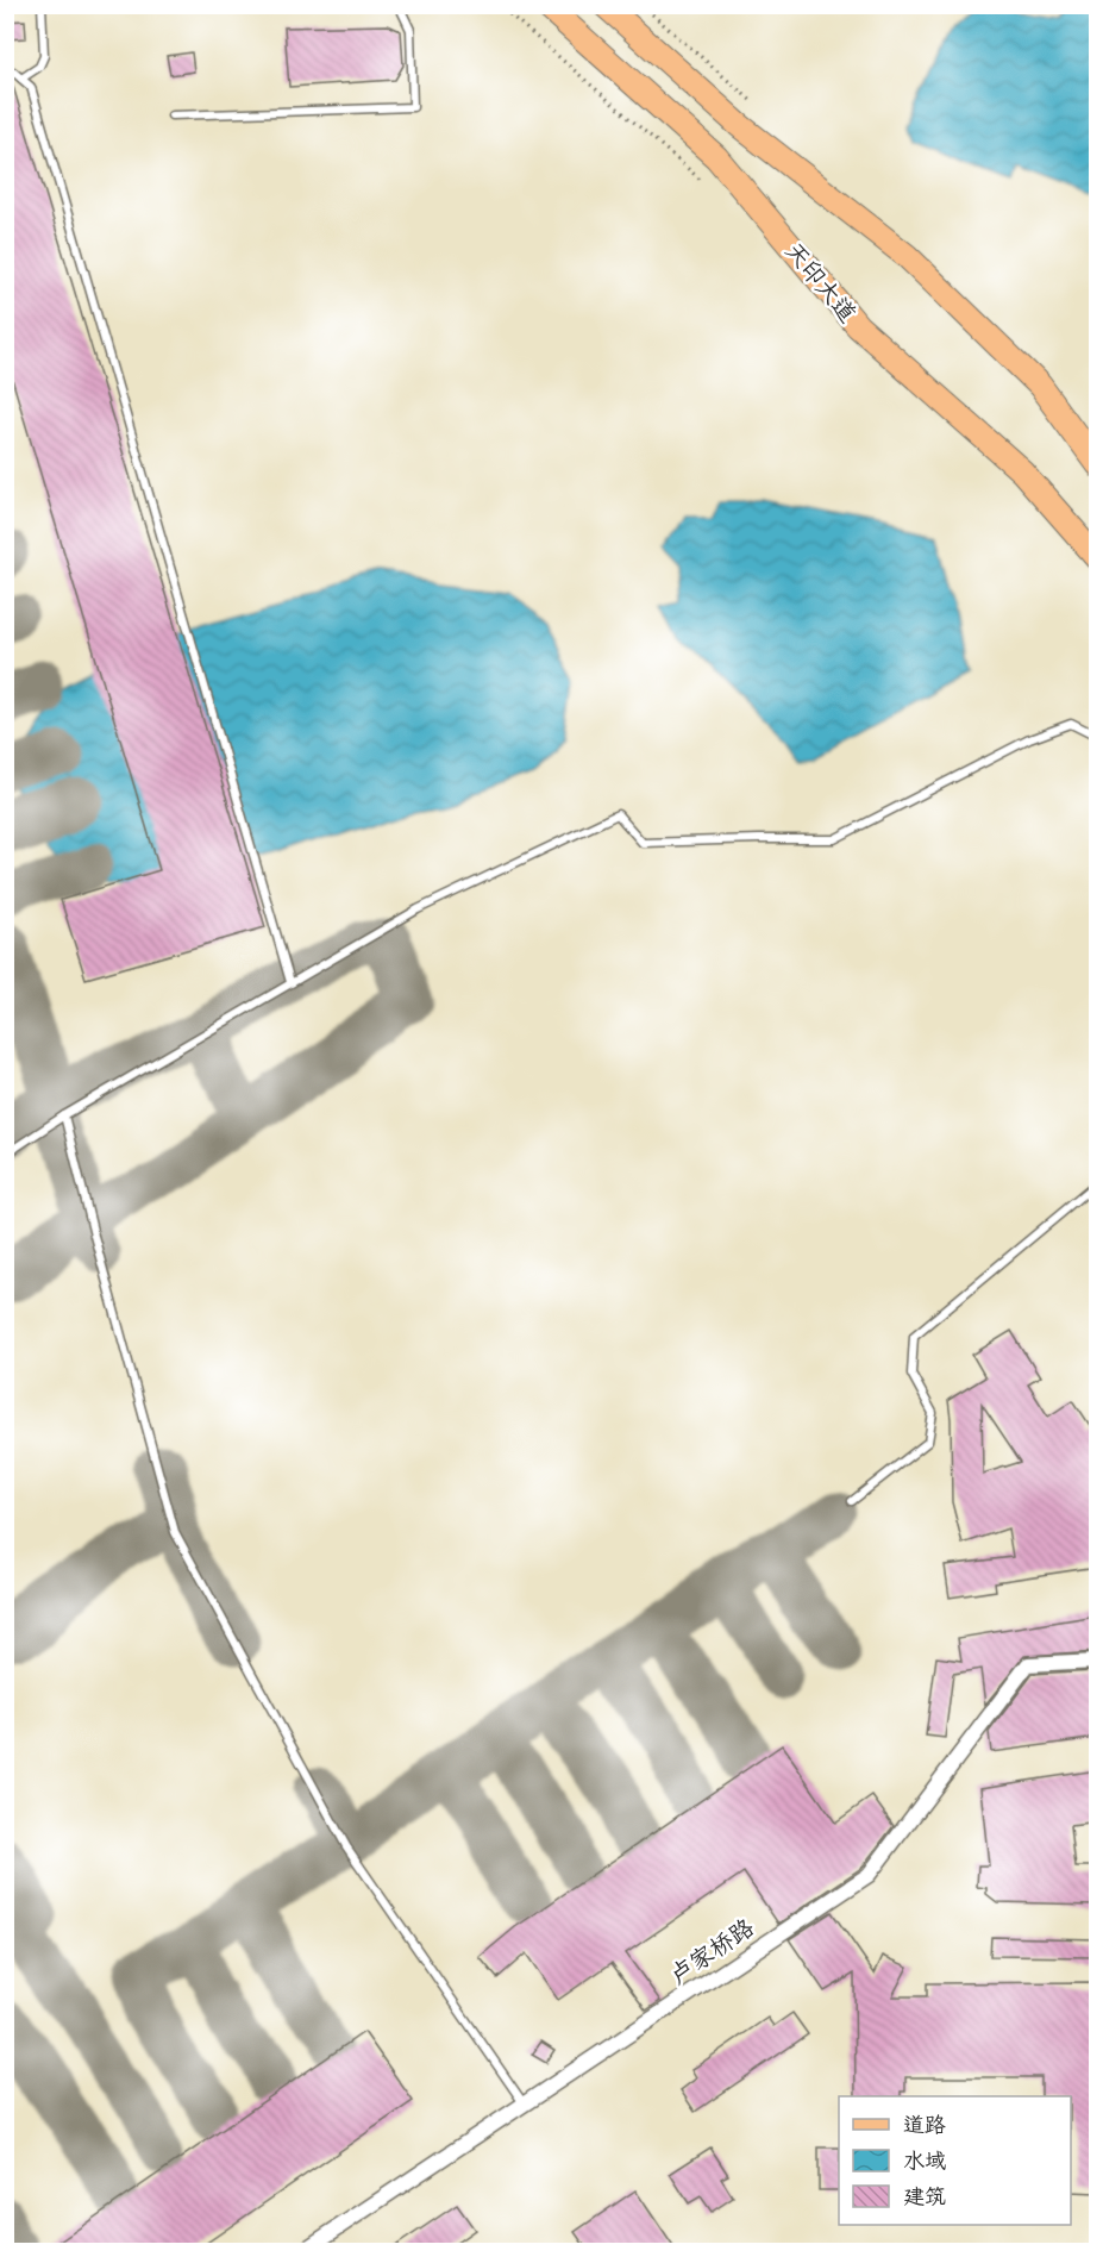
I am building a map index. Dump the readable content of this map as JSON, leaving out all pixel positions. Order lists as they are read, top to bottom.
{
  "streets": {
    "main road": ["天印大道"],
    "street": ["卢家桥路"]
  },
  "legend": ["道路", "水域", "建筑"]
}
